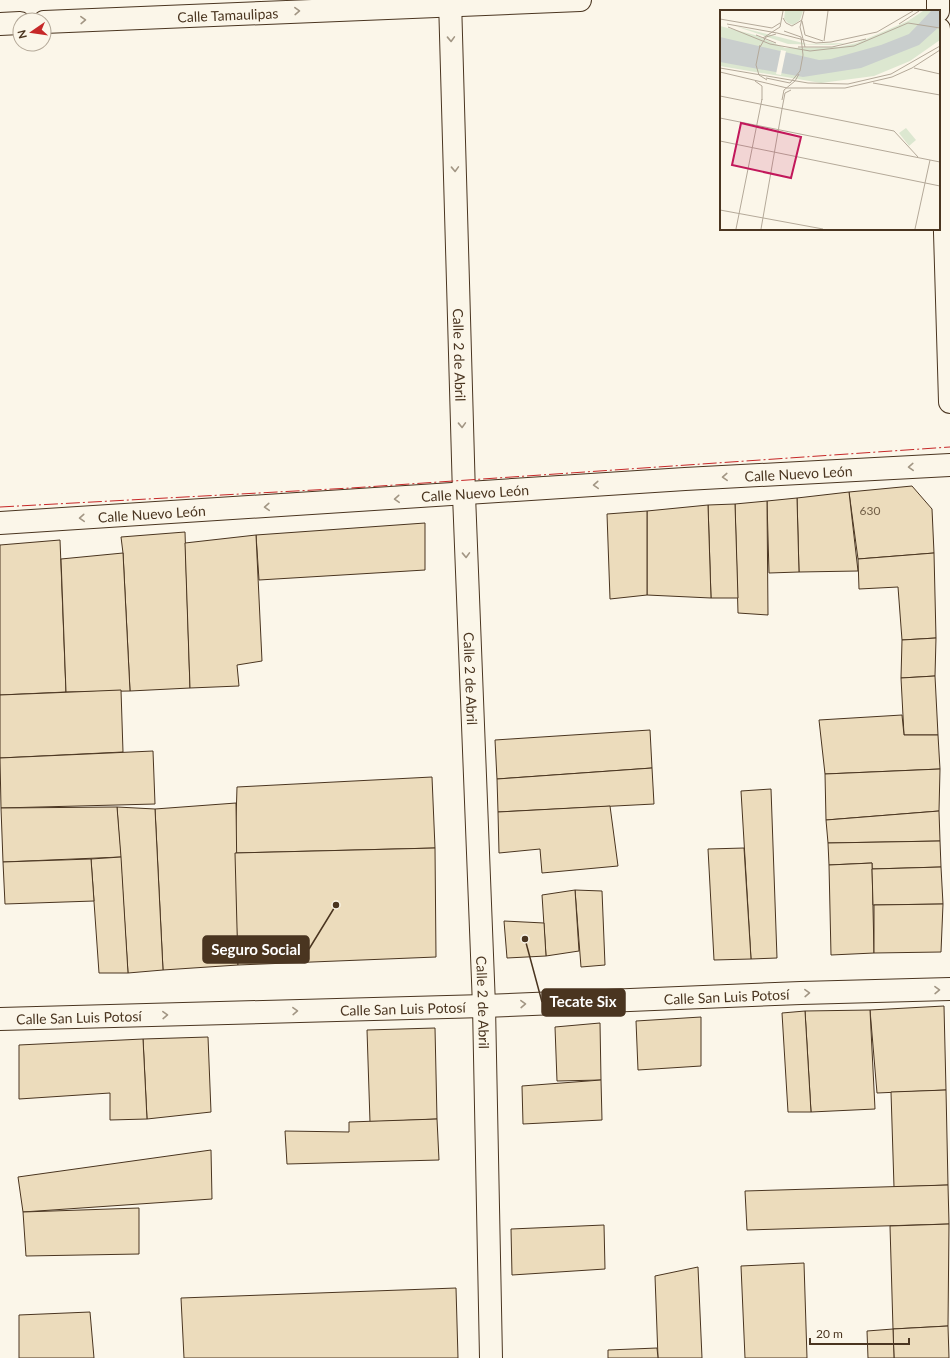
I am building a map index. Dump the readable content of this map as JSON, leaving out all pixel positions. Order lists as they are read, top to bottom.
{
  "streets": {
    "street": [
      "Calle Tamaulipas",
      "Calle 2 de Abril",
      "Calle Nuevo León",
      "Calle San Luis Potosí"
    ]
  },
  "crossings": [
    ["Calle Tamaulipas", "Calle 2 de Abril"],
    ["Calle 2 de Abril", "Calle Nuevo León"],
    ["Calle 2 de Abril", "Calle San Luis Potosí"]
  ],
  "one_way": [
    "Calle Tamaulipas",
    "Calle 2 de Abril",
    "Calle Nuevo León",
    "Calle San Luis Potosí"
  ],
  "places": ["Seguro Social", "Tecate Six"],
  "house_numbers": ["630"],
  "scale_bar": "20 m",
  "north": "left"
}
